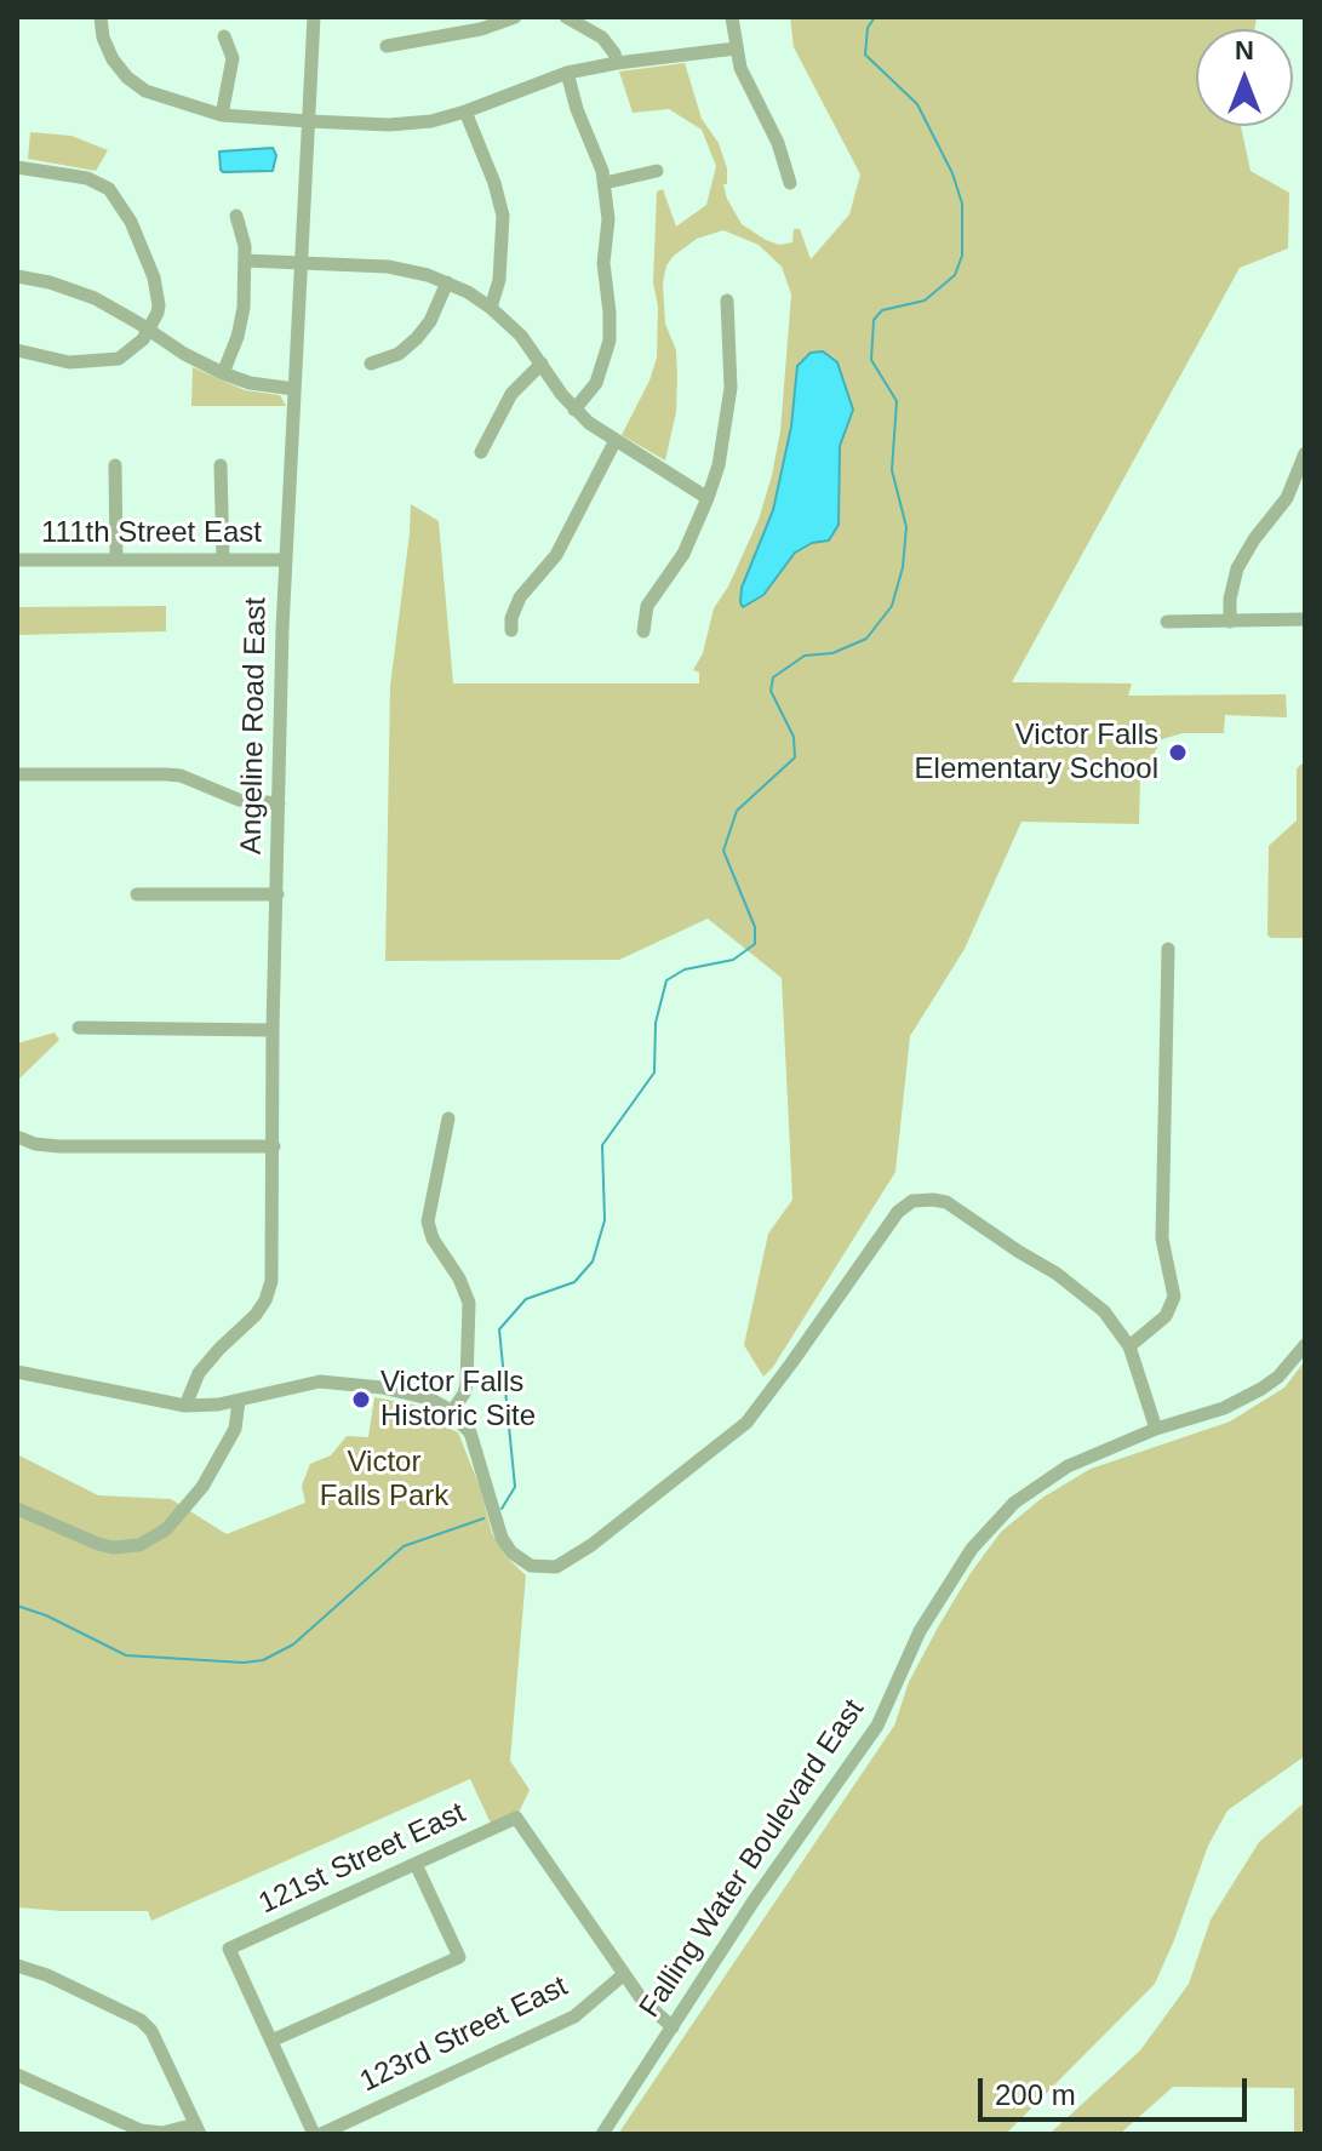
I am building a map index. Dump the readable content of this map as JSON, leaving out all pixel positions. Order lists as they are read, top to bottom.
{
  "streets": {
    "street": [
      "111th Street East",
      "Angeline Road East",
      "121st Street East",
      "Falling Water Boulevard East",
      "123rd Street East"
    ]
  },
  "crossings": [
    ["111th Street East", "Angeline Road East"],
    ["121st Street East", "123rd Street East"]
  ],
  "parks": ["Victor Falls Park"],
  "places": ["Victor Falls Elementary School", "Victor Falls Historic Site"],
  "scale_bar": "200 m",
  "north": "top"
}
